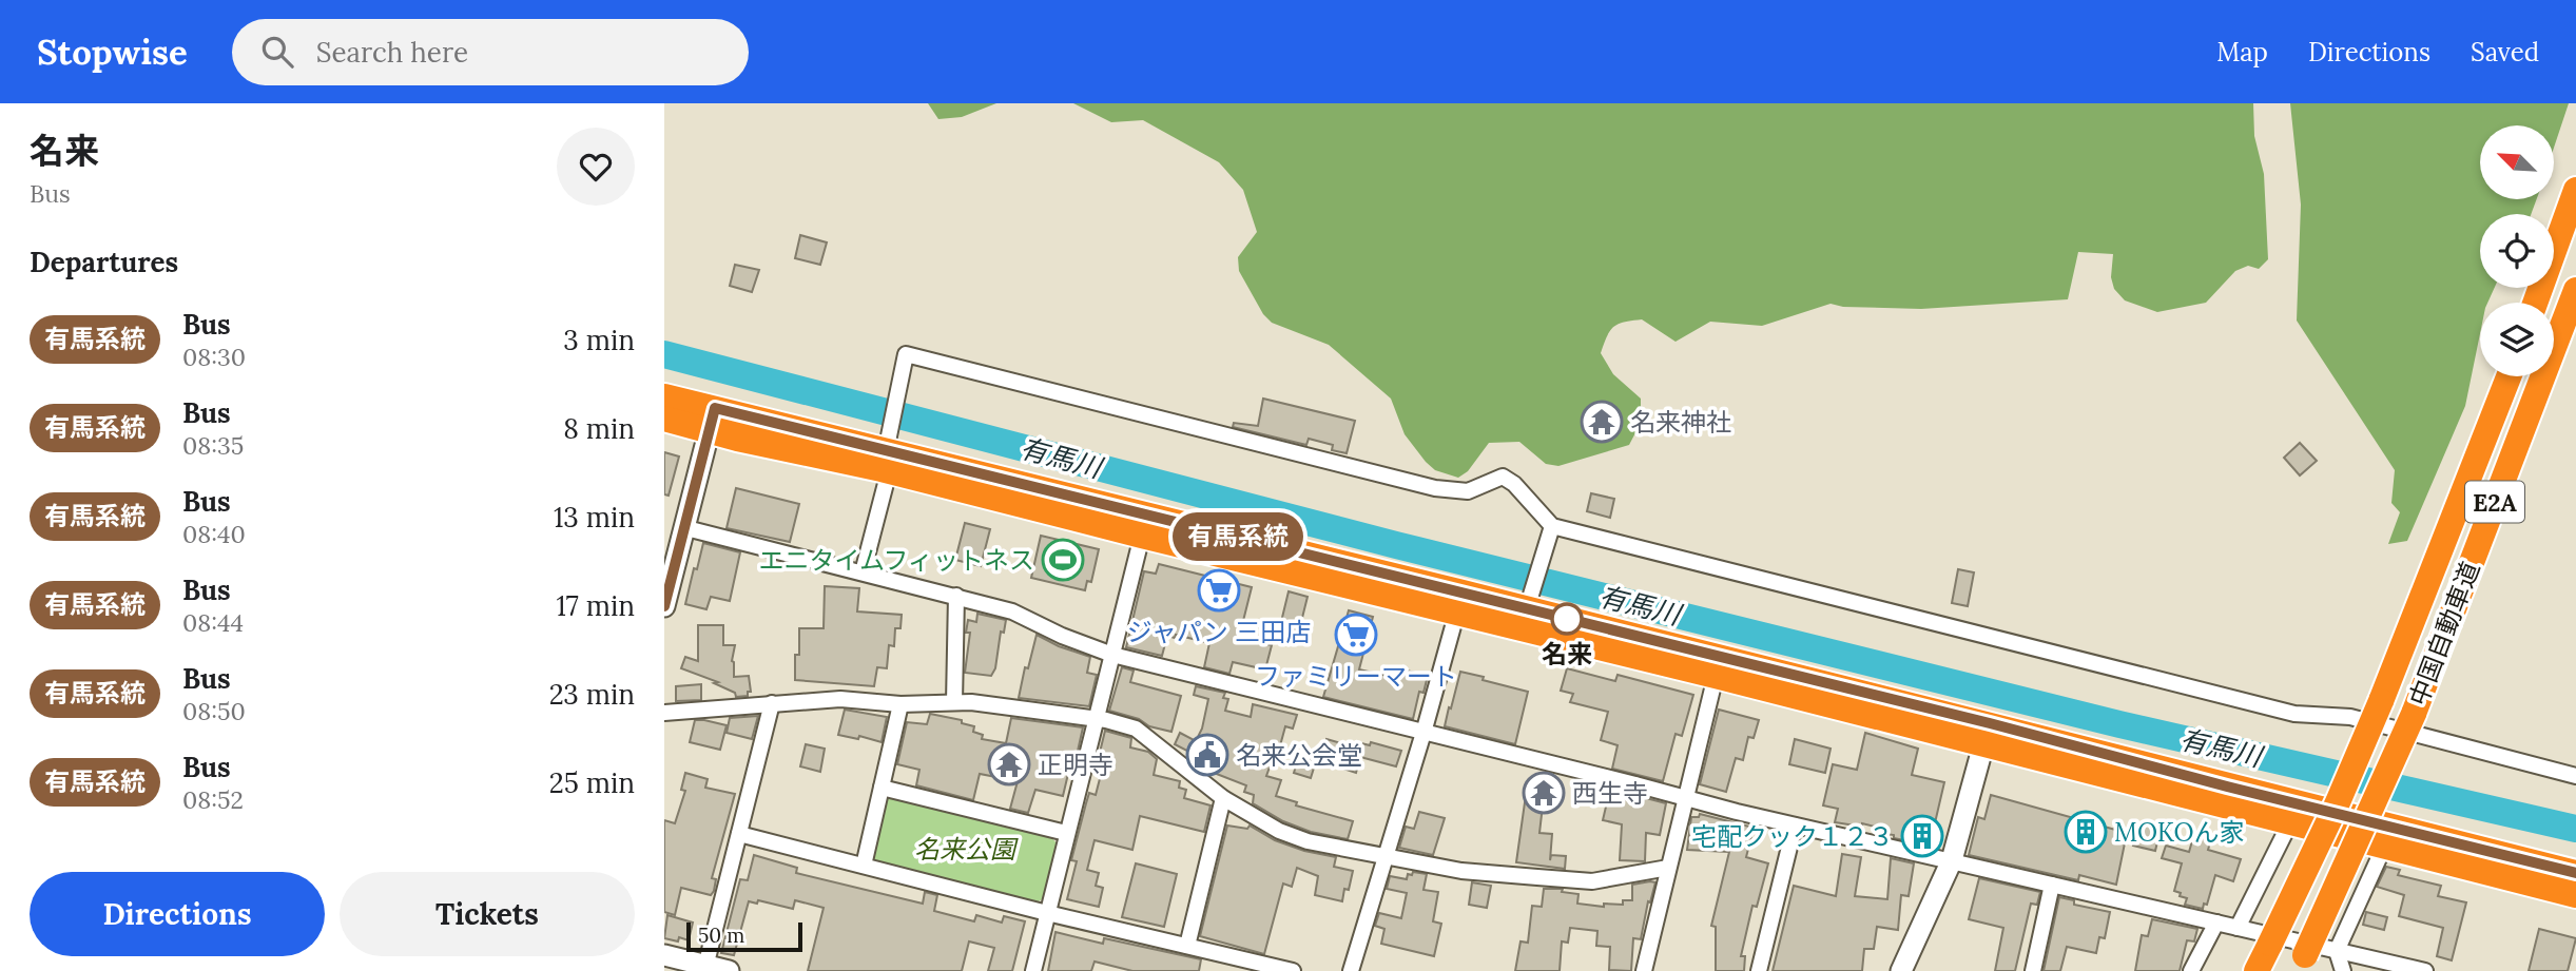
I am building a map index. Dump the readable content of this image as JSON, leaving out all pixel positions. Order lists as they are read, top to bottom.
{
  "streets": {
    "highway": ["E2A", "中国自動車道"]
  },
  "water": ["有馬川"],
  "parks": ["名来公園"],
  "places": {
    "temple": ["名来神社", "正明寺", "西生寺"],
    "sports": ["エニタイムフィットネス"],
    "supermarket": ["ジャパン 三田店", "ファミリーマート"],
    "other": ["名来"],
    "public building": ["名来公会堂"],
    "building": ["MOKOん家", "宅配クック１２３"]
  },
  "lines": ["bus line 有馬系統"],
  "scale_bar": "50 m",
  "north": "top left",
  "page": {
    "header": "Stopwise",
    "search": "Search here",
    "nav": ["Map", "Directions", "Saved"],
    "heading": [
      ["名来", "Bus"],
      "Departures"
    ],
    "on_map": "有馬系統",
    "list": [
      {
        "mark": "有馬系統",
        "name": "Bus",
        "note": "08:30",
        "value": "3 min"
      },
      {
        "mark": "有馬系統",
        "name": "Bus",
        "note": "08:35",
        "value": "8 min"
      },
      {
        "mark": "有馬系統",
        "name": "Bus",
        "note": "08:40",
        "value": "13 min"
      },
      {
        "mark": "有馬系統",
        "name": "Bus",
        "note": "08:44",
        "value": "17 min"
      },
      {
        "mark": "有馬系統",
        "name": "Bus",
        "note": "08:50",
        "value": "23 min"
      },
      {
        "mark": "有馬系統",
        "name": "Bus",
        "note": "08:52",
        "value": "25 min"
      }
    ],
    "buttons": ["Directions", "Tickets"],
    "scale": "50 m"
  }
}
